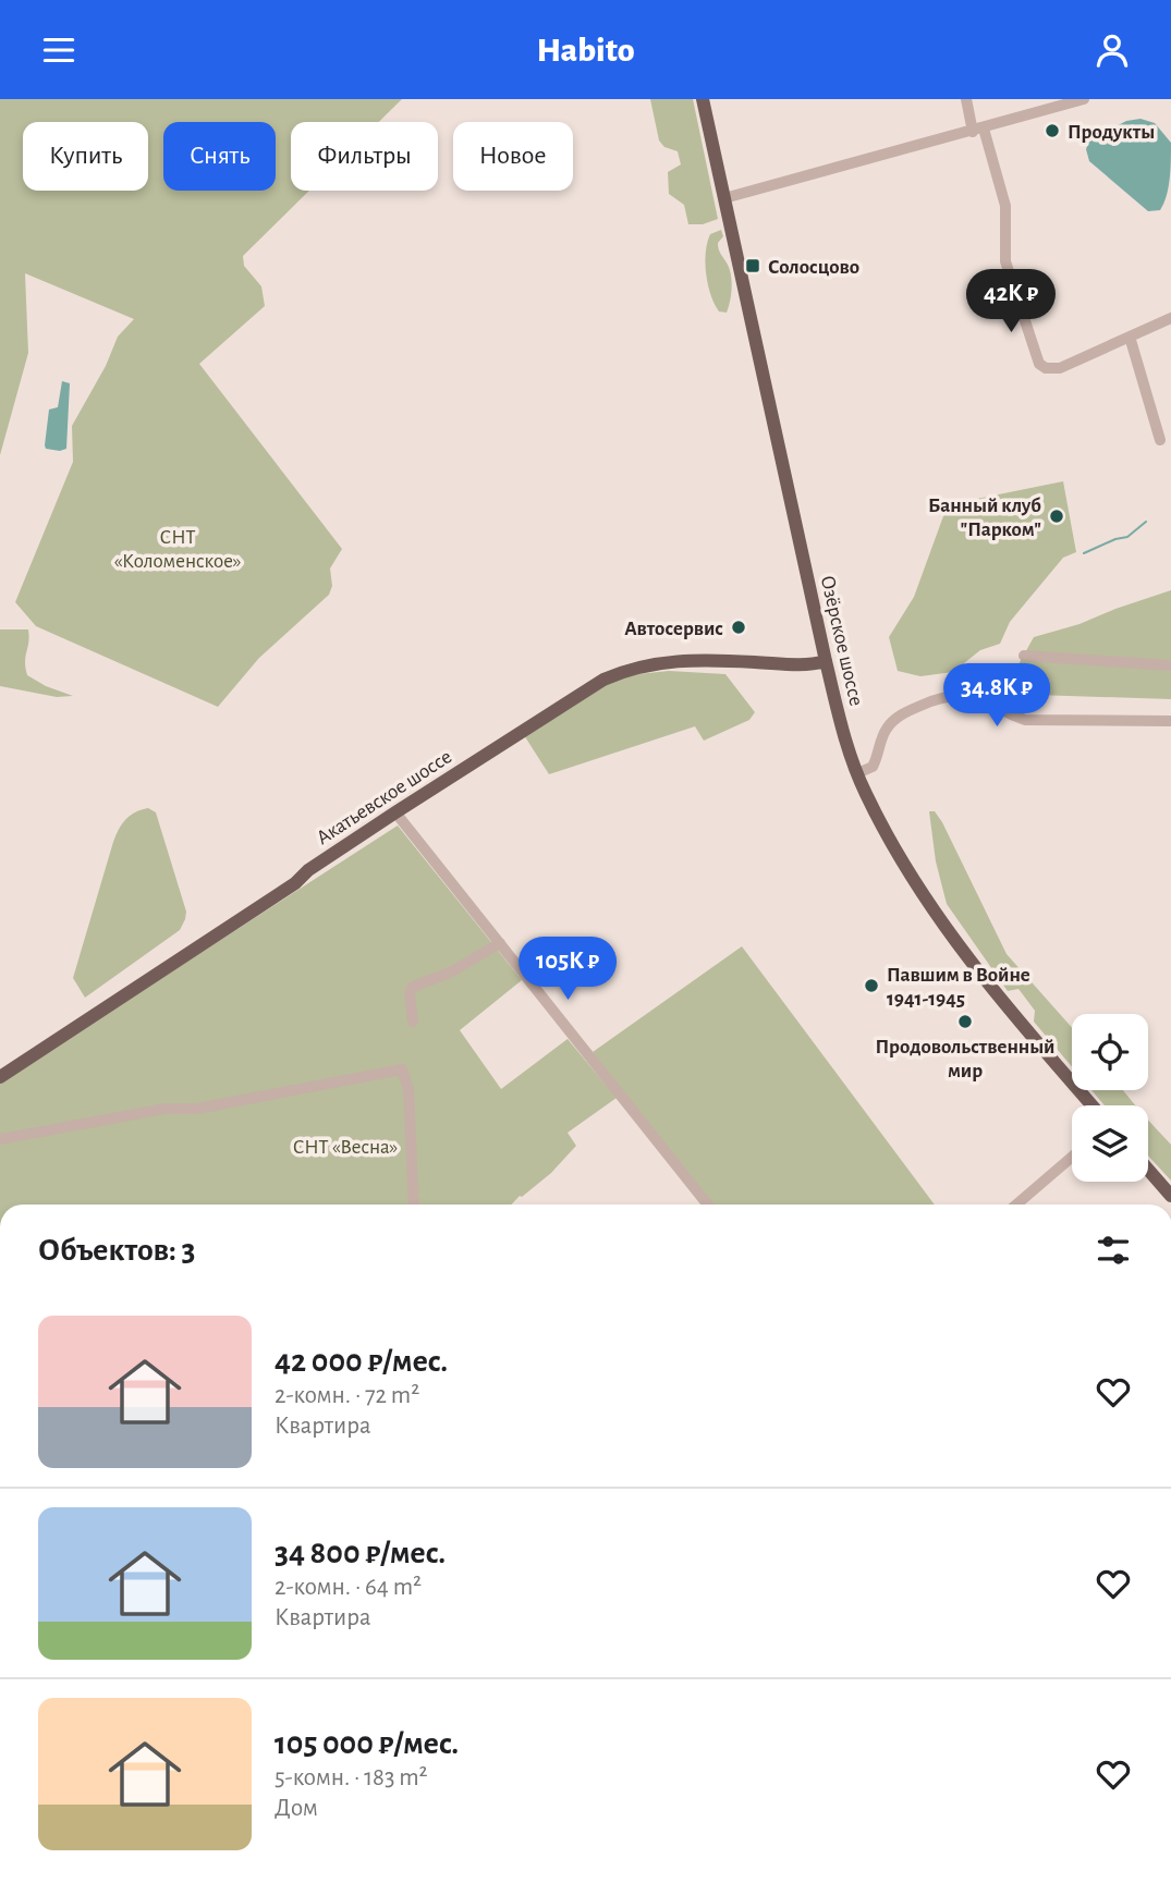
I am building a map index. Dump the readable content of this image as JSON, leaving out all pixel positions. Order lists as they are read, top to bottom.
{
  "streets": {
    "main road": ["Озёрское шоссе", "Акатьевское шоссе"]
  },
  "crossings": [
    ["Озёрское шоссе", "Акатьевское шоссе"]
  ],
  "parks": ["СНТ «Коломенское»", "СНТ «Весна»"],
  "places": {
    "other": [
      "Продукты",
      "Банный клуб \"Парком\"",
      "Автосервис",
      "Павшим в Войне 1941-1945",
      "Продовольственный мир"
    ],
    "transit": ["Солосцово"]
  },
  "page": {
    "header": "Habito",
    "chip": [
      "Купить",
      "Снять",
      "Фильтры",
      "Новое"
    ],
    "price": ["42K ₽", "34.8K ₽", "105K ₽"],
    "heading": "Объектов: 3",
    "list": [
      {
        "name": "42 000 ₽/мес.",
        "note": "2-комн. · 72 m² · Квартира"
      },
      {
        "name": "34 800 ₽/мес.",
        "note": "2-комн. · 64 m² · Квартира"
      },
      {
        "name": "105 000 ₽/мес.",
        "note": "5-комн. · 183 m² · Дом"
      }
    ]
  }
}
